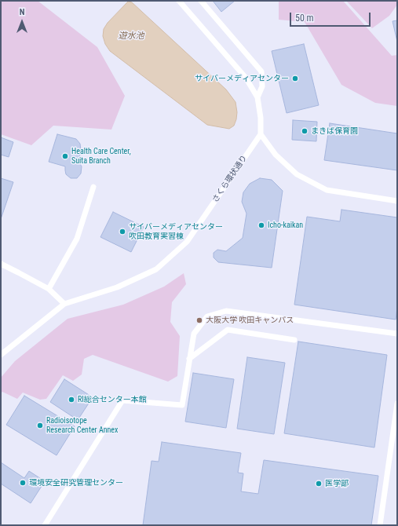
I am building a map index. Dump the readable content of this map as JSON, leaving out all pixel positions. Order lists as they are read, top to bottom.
{
  "streets": {
    "lane": ["さくら環状通り"]
  },
  "water": ["遊水池"],
  "places": [
    "サイバーメディアセンター",
    "まきば保育園",
    "Health Care Center, Suita Branch",
    "Icho-kaikan",
    "サイバーメディアセンター 吹田教育実習棟",
    "大阪大学 吹田キャンパス",
    "RI総合センター本館",
    "Radioisotope Research Center Annex",
    "環境安全研究管理センター",
    "医学部"
  ],
  "scale_bar": "50 m",
  "north": "top"
}
